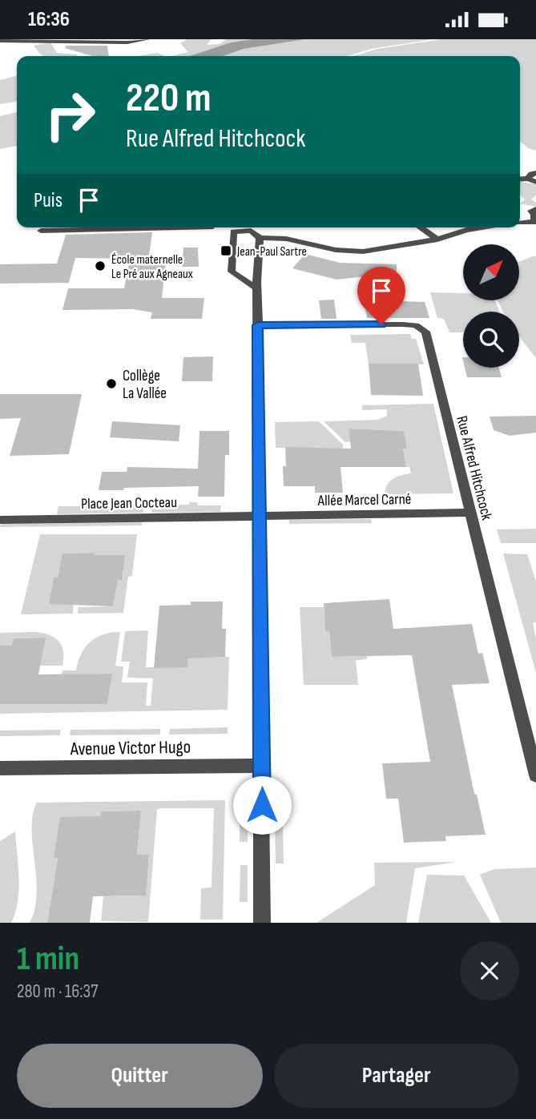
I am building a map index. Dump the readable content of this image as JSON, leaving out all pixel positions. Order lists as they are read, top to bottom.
{
  "streets": {
    "street": [
      "Rue Alfred Hitchcock",
      "Allée Marcel Carné",
      "Place Jean Cocteau",
      "Avenue Victor Hugo"
    ]
  },
  "crossings": [
    ["Rue Alfred Hitchcock", "Allée Marcel Carné"],
    ["Allée Marcel Carné", "Place Jean Cocteau"]
  ],
  "places": {
    "transit": ["Jean-Paul Sartre"],
    "other": ["École maternelle Le Pré aux Agneaux", "Collège La Vallée"]
  },
  "north": "top right",
  "page": {
    "status": "16:36",
    "turn": ["220 m", "Rue Alfred Hitchcock"],
    "then": "Puis",
    "heading": ["1 min", "280 m · 16:37"],
    "buttons": ["Quitter", "Partager"]
  }
}
